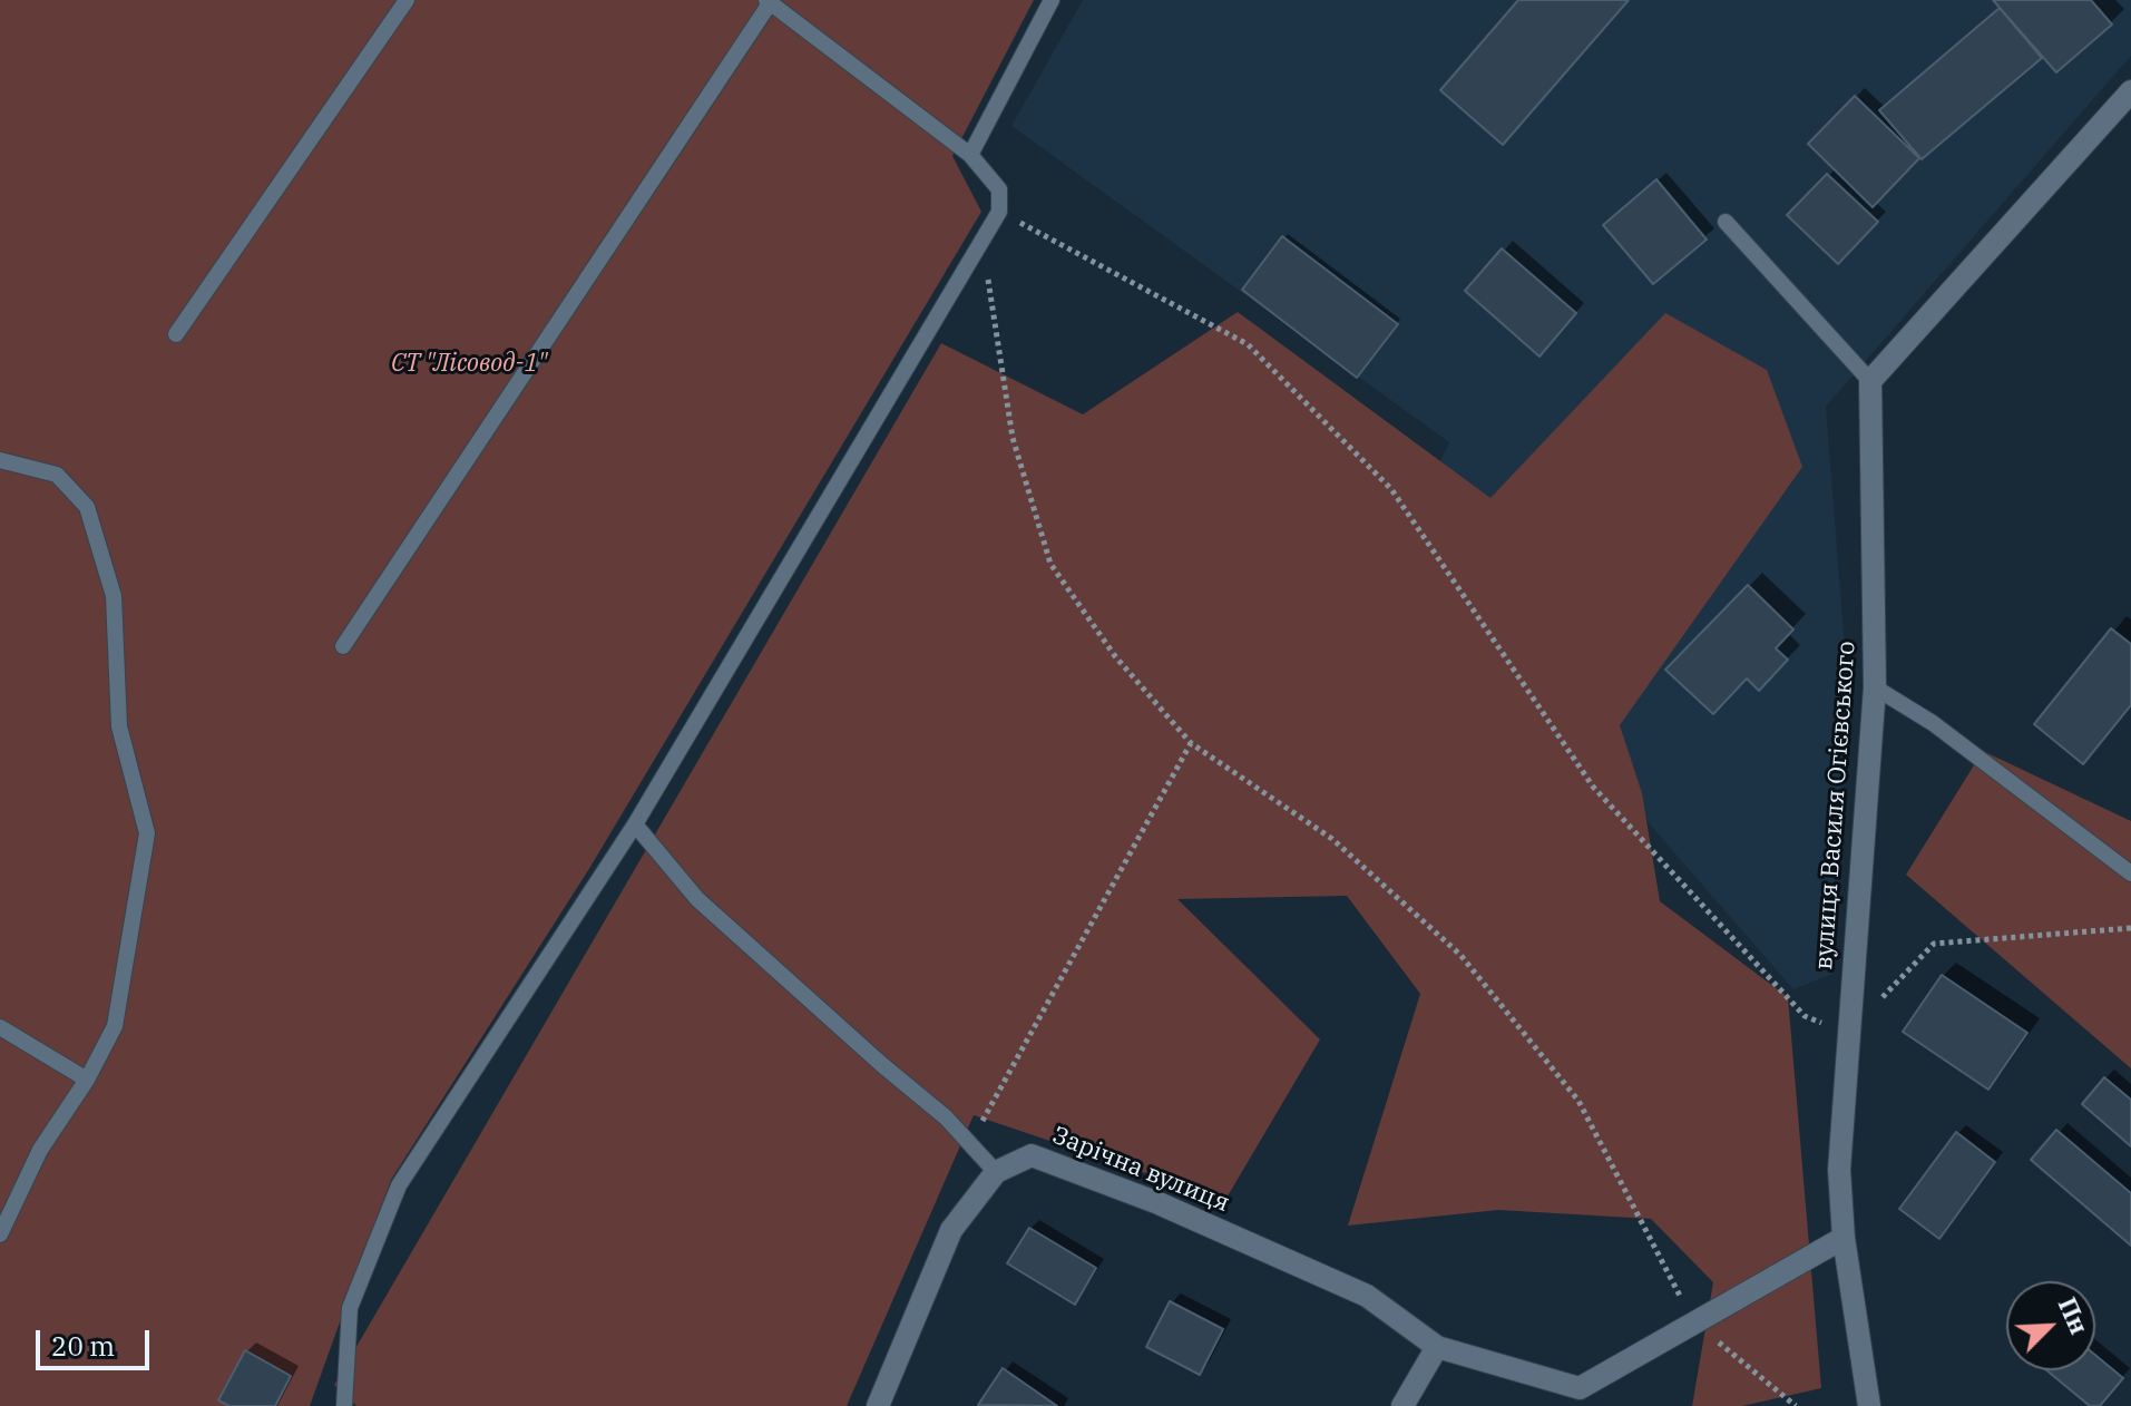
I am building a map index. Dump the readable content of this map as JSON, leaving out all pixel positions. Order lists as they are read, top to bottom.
{
  "streets": {
    "street": ["вулиця Василя Огієвського", "Зарічна вулиця"]
  },
  "parks": ["СТ \"Лісовод-1\""],
  "scale_bar": "20 m",
  "north": "top right"
}
